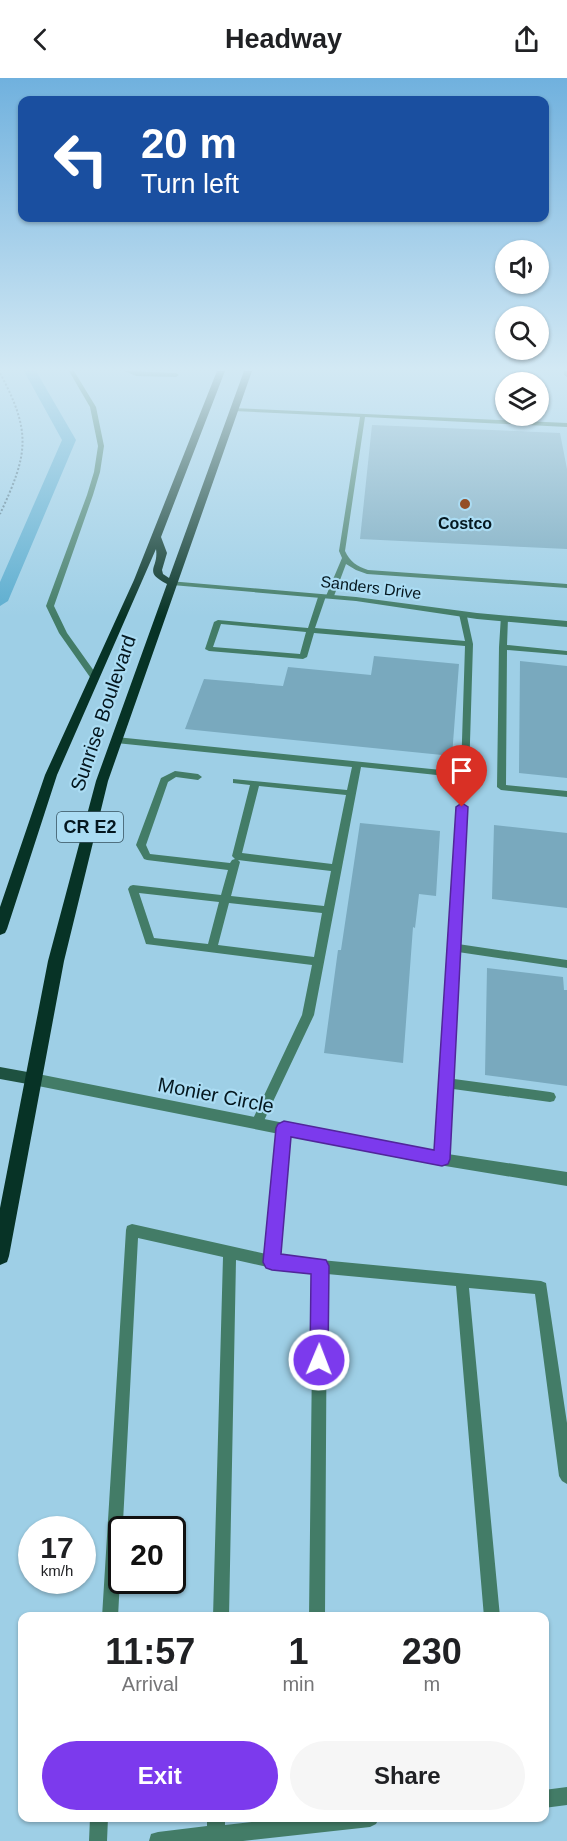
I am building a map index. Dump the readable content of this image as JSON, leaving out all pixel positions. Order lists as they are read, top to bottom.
{
  "streets": {
    "main road": ["Sunrise Boulevard", "CR E2", "Monier Circle"],
    "street": ["Sanders Drive"]
  },
  "crossings": [
    ["Sanders Drive", "Sunrise Boulevard"],
    ["Sunrise Boulevard", "Monier Circle"]
  ],
  "places": ["Costco"],
  "page": {
    "header": "Headway",
    "turn": ["20 m", "Turn left"],
    "speed": "17 km/h",
    "limit": "20",
    "eta": [
      "11:57",
      "Arrival",
      "1",
      "min",
      "230",
      "m"
    ],
    "buttons": ["Exit", "Share"]
  }
}
